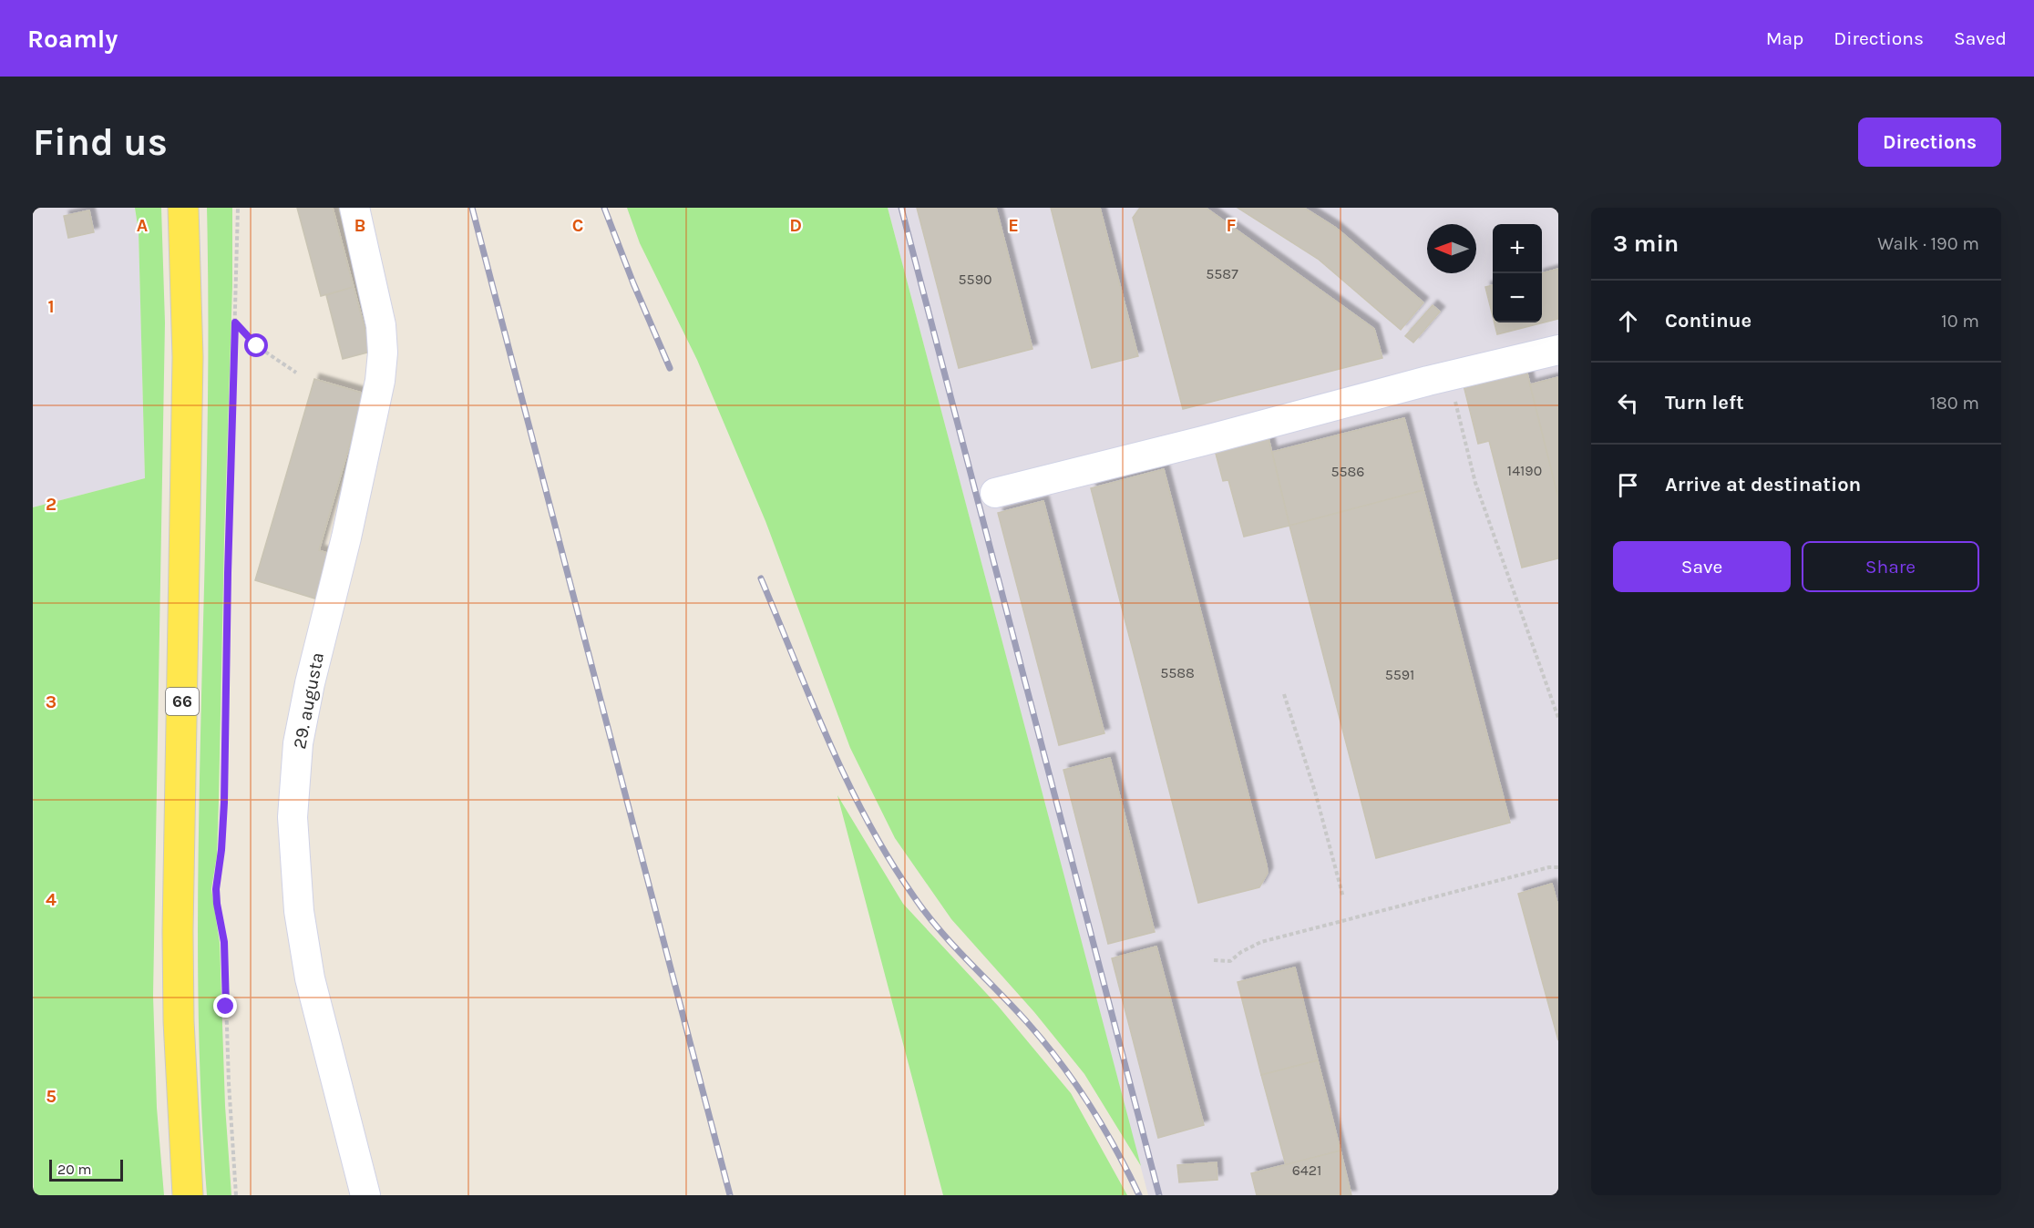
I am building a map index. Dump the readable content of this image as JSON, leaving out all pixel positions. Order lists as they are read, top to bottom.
{
  "streets": {
    "main road": ["66"],
    "lane": ["29. augusta"]
  },
  "house_numbers": [
    "5587",
    "5590",
    "14190",
    "5586",
    "5588",
    "5591",
    "6421"
  ],
  "scale_bar": "20 m",
  "north": "left",
  "page": {
    "header": "Roamly",
    "nav": ["Map", "Directions", "Saved"],
    "buttons": [
      "Directions",
      ["Save", "Share"]
    ],
    "title": "Find us",
    "heading": ["3 min", "Walk · 190 m"],
    "map_buttons": ["+", "−"],
    "list": [
      ["Continue", "10 m"],
      ["Turn left", "180 m"],
      "Arrive at destination"
    ],
    "scale": "20 m"
  },
  "grid": {
    "columns": [
      "A",
      "B",
      "C",
      "D",
      "E",
      "F"
    ],
    "rows": [
      "1",
      "2",
      "3",
      "4",
      "5"
    ]
  }
}
